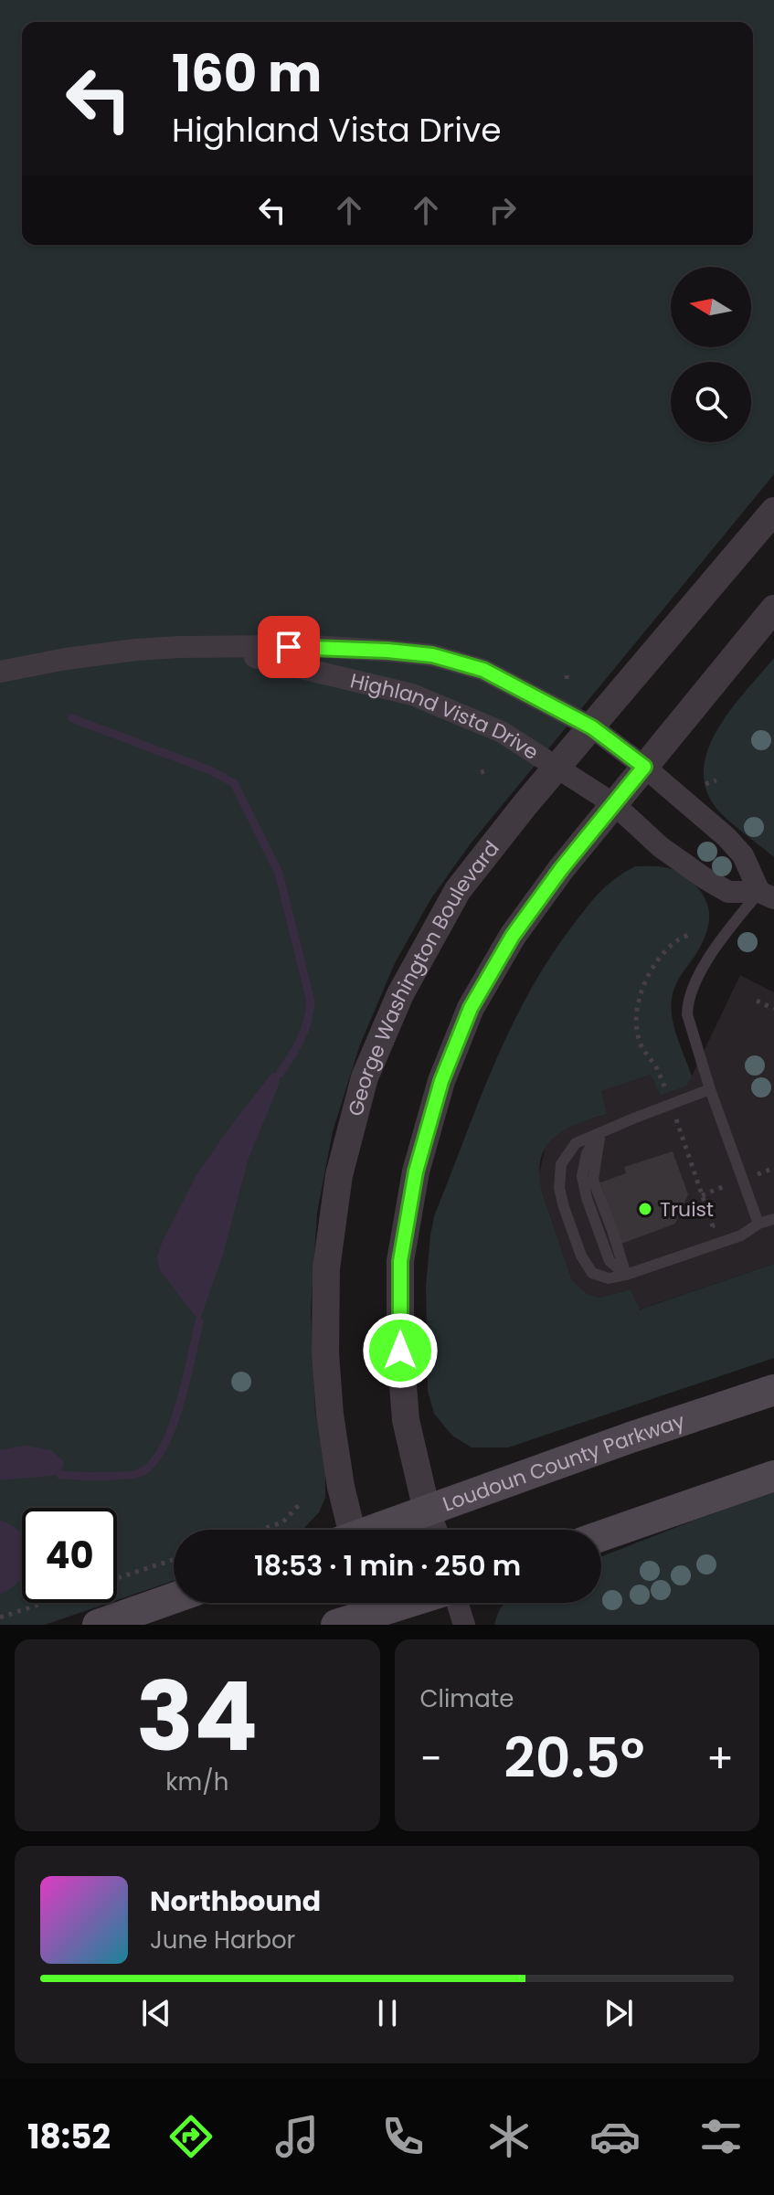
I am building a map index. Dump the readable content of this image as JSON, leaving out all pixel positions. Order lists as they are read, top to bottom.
{
  "streets": {
    "main road": ["Loudoun County Parkway"],
    "street": ["Highland Vista Drive", "George Washington Boulevard"]
  },
  "crossings": [
    ["Highland Vista Drive", "George Washington Boulevard"]
  ],
  "places": ["Truist"],
  "north": "left",
  "page": {
    "turn": ["160 m", "Highland Vista Drive"],
    "limit": "40",
    "trip": "18:53 · 1 min · 250 m",
    "tile": [
      ["34", "km/h"],
      "Climate"
    ],
    "heat": ["−", "20.5°", "+"],
    "song": ["Northbound", "June Harbor"],
    "tabs": "18:52"
  }
}
